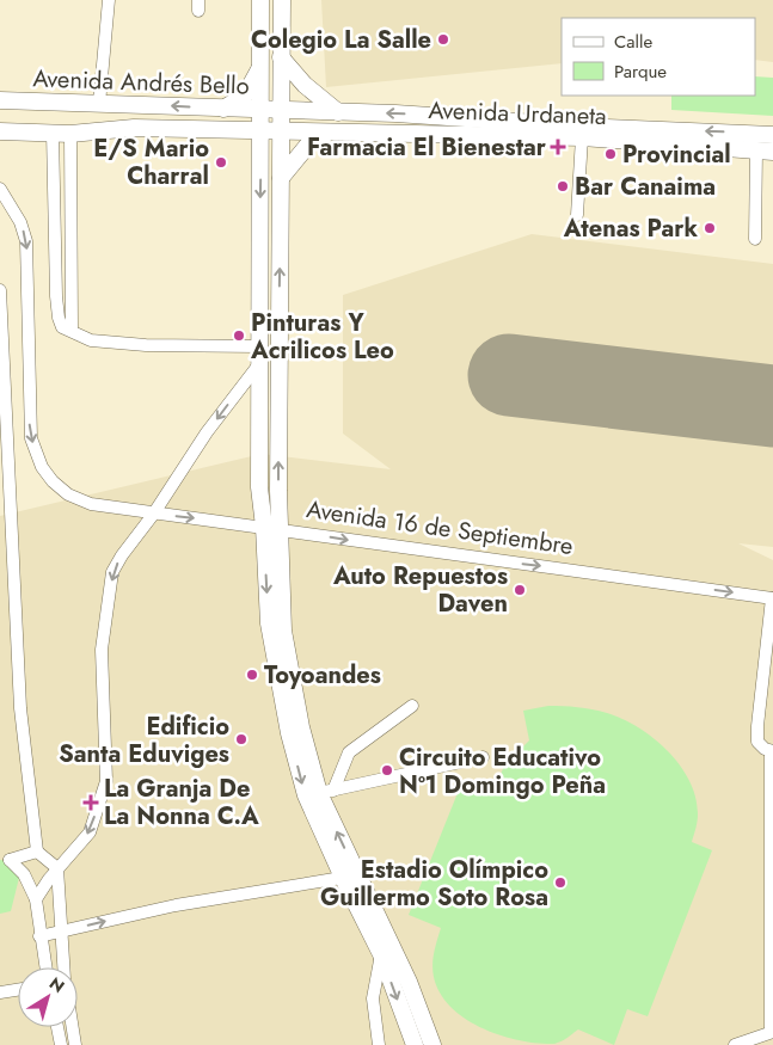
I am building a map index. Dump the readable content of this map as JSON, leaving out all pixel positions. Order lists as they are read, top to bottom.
{
  "streets": {
    "street": ["Avenida Andrés Bello", "Avenida Urdaneta", "Avenida 16 de Septiembre"]
  },
  "crossings": [
    ["Avenida Andrés Bello", "Avenida Urdaneta"],
    ["Avenida Andrés Bello", "Avenida 16 de Septiembre"],
    ["Avenida Urdaneta", "Avenida 16 de Septiembre"]
  ],
  "places": {
    "other": [
      "Colegio La Salle",
      "Provincial",
      "E/S Mario Charral",
      "Bar Canaima",
      "Atenas Park",
      "Pinturas Y Acrilicos Leo",
      "Auto Repuestos Daven",
      "Toyoandes",
      "Edificio Santa Eduviges",
      "Circuito Educativo Nº1 Domingo Peña",
      "Estadio Olímpico Guillermo Soto Rosa"
    ],
    "health": ["Farmacia El Bienestar", "La Granja De La Nonna C.A"]
  },
  "legend": ["Calle", "Parque"],
  "north": "top right"
}
